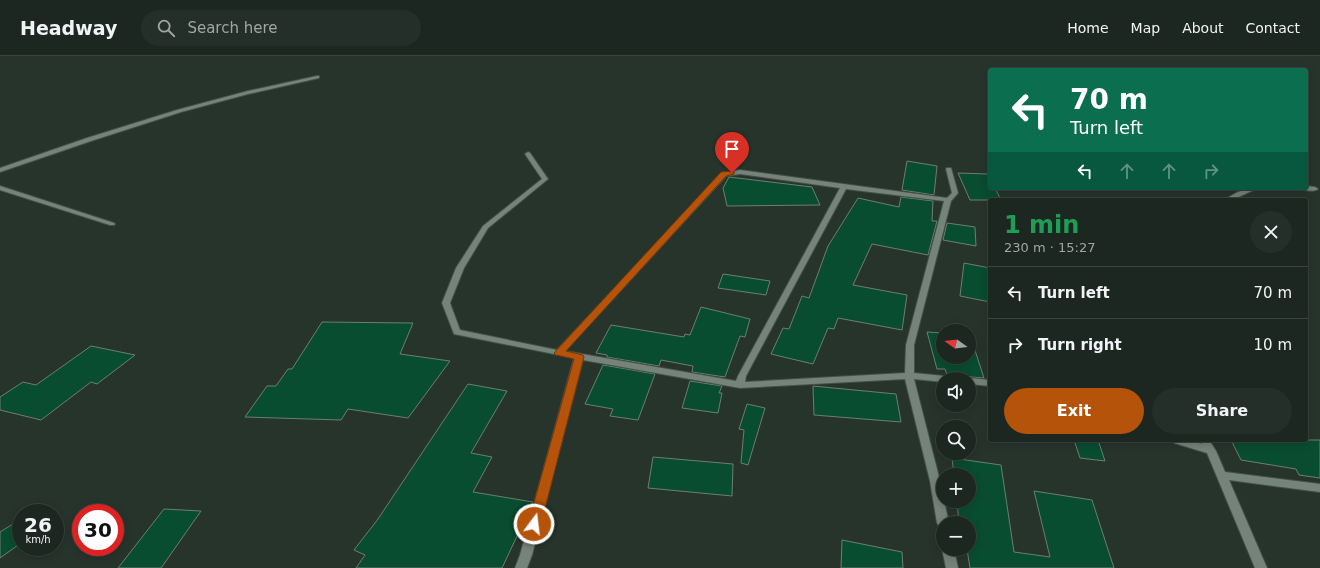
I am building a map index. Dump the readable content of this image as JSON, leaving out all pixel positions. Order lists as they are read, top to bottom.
{
  "north": "left",
  "page": {
    "header": "Headway",
    "search": "Search here",
    "nav": [
      "Home",
      "Map",
      "About",
      "Contact"
    ],
    "turn": ["70 m", "Turn left"],
    "heading": ["1 min", "230 m · 15:27"],
    "list": [
      {
        "name": "Turn left",
        "value": "70 m"
      },
      {
        "name": "Turn right",
        "value": "10 m"
      }
    ],
    "map_buttons": ["+", "−"],
    "buttons": ["Exit", "Share"],
    "speed": "26 km/h",
    "limit": "30"
  }
}
